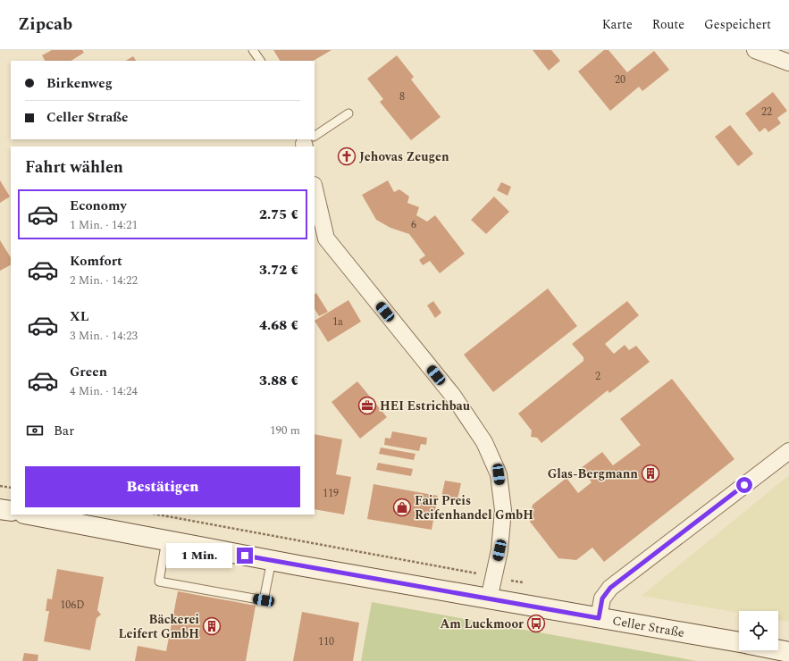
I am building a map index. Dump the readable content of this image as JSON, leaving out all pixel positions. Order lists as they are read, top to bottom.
{
  "streets": {
    "street": ["Celler Straße"]
  },
  "places": {
    "church": ["Jehovas Zeugen"],
    "office": ["HEI Estrichbau"],
    "building": ["Glas-Bergmann", "Bäckerei Leifert GmbH"],
    "shop": ["Fair Preis Reifenhandel GmbH"],
    "bus stop": ["Am Luckmoor"]
  },
  "house_numbers": [
    "20",
    "8",
    "22",
    "6",
    "1a",
    "2",
    "119",
    "106D",
    "110"
  ],
  "page": {
    "header": "Zipcab",
    "nav": ["Karte", "Route", "Gespeichert"],
    "banner": ["Birkenweg", "Celler Straße"],
    "heading": "Fahrt wählen",
    "list": [
      {
        "name": "Economy",
        "note": "1 Min. · 14:21",
        "value": "2.75 €"
      },
      {
        "name": "Komfort",
        "note": "2 Min. · 14:22",
        "value": "3.72 €"
      },
      {
        "name": "XL",
        "note": "3 Min. · 14:23",
        "value": "4.68 €"
      },
      {
        "name": "Green",
        "note": "4 Min. · 14:24",
        "value": "3.88 €"
      }
    ],
    "pay": ["Bar", "190 m"],
    "buttons": "Bestätigen",
    "bubble": "1 Min."
  }
}
